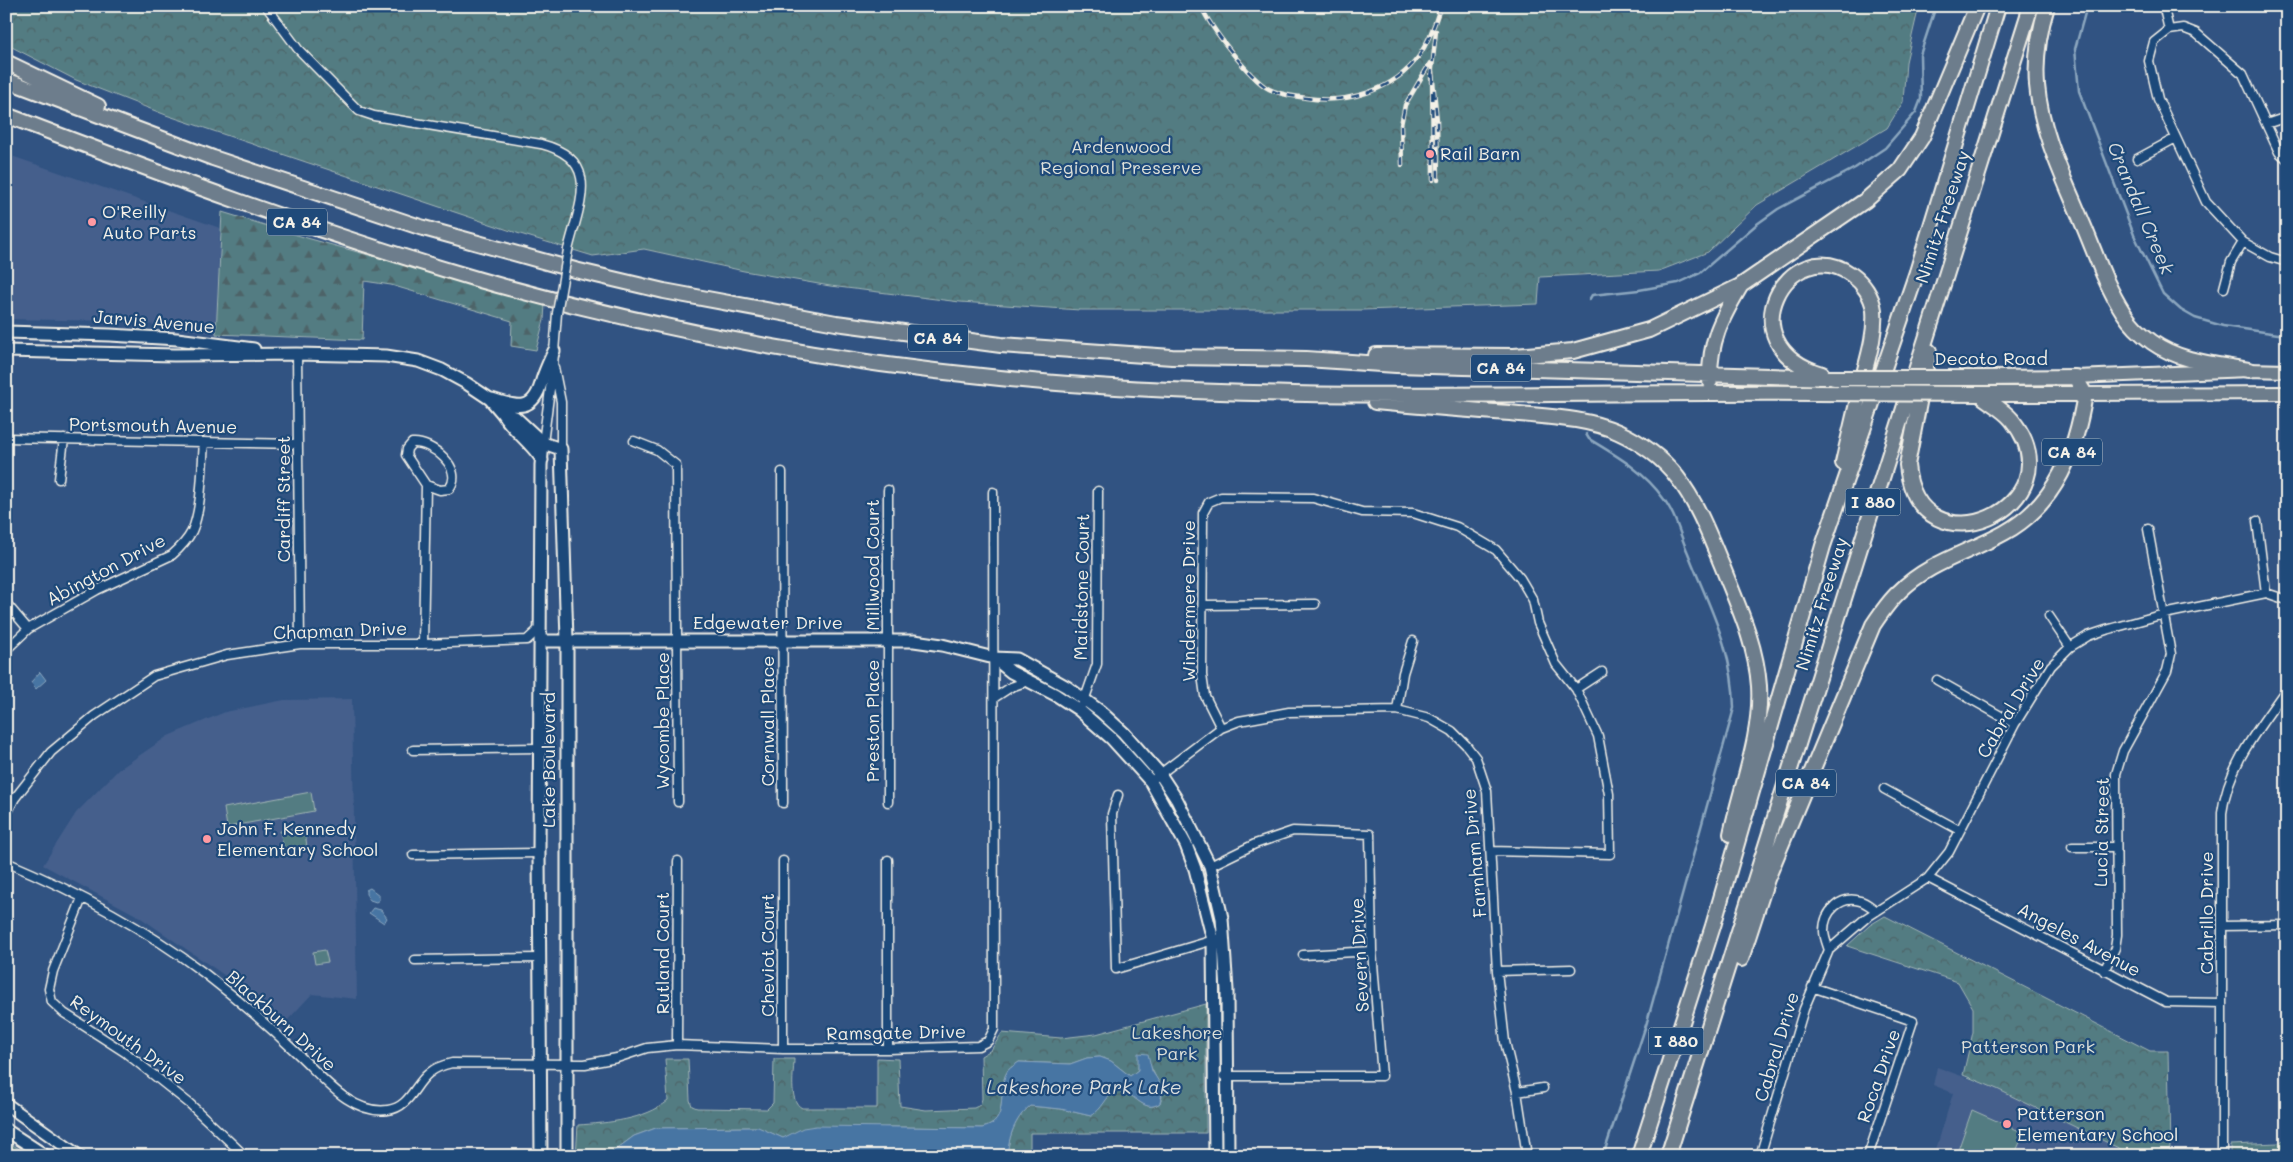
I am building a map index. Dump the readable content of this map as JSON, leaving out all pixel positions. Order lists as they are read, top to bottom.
{
  "streets": {
    "highway": [
      "Nimitz Freeway",
      "CA 84",
      "Decoto Road",
      "I 880"
    ],
    "street": [
      "Jarvis Avenue",
      "Portsmouth Avenue",
      "Cardiff Street",
      "Millwood Court",
      "Abington Drive",
      "Maidstone Court",
      "Windermere Drive",
      "Edgewater Drive",
      "Chapman Drive",
      "Cabral Drive",
      "Wycombe Place",
      "Cornwall Place",
      "Preston Place",
      "Lake Boulevard",
      "Lucia Street",
      "Farnham Drive",
      "Cabrillo Drive",
      "Angeles Avenue",
      "Rutland Court",
      "Cheviot Court",
      "Severn Drive",
      "Blackburn Drive",
      "Ramsgate Drive",
      "Reymouth Drive",
      "Roca Drive"
    ]
  },
  "crossings": [
    ["Nimitz Freeway", "CA 84"],
    ["CA 84", "Decoto Road"],
    ["Jarvis Avenue", "Cardiff Street"],
    ["Jarvis Avenue", "Lake Boulevard"],
    ["Portsmouth Avenue", "Cardiff Street"],
    ["Portsmouth Avenue", "Abington Drive"],
    ["Cardiff Street", "Chapman Drive"],
    ["Millwood Court", "Edgewater Drive"],
    ["Millwood Court", "Preston Place"],
    ["Maidstone Court", "Edgewater Drive"],
    ["Windermere Drive", "Farnham Drive"],
    ["Edgewater Drive", "Wycombe Place"],
    ["Edgewater Drive", "Cornwall Place"],
    ["Edgewater Drive", "Preston Place"],
    ["Edgewater Drive", "Lake Boulevard"],
    ["Edgewater Drive", "Farnham Drive"],
    ["Edgewater Drive", "Severn Drive"],
    ["Edgewater Drive", "Ramsgate Drive"],
    ["Cabral Drive", "Lucia Street"],
    ["Cabral Drive", "Angeles Avenue"],
    ["Cabral Drive", "Roca Drive"],
    ["Lake Boulevard", "Blackburn Drive"],
    ["Lake Boulevard", "Ramsgate Drive"],
    ["Lucia Street", "Angeles Avenue"],
    ["Cabrillo Drive", "Angeles Avenue"],
    ["Rutland Court", "Ramsgate Drive"],
    ["Cheviot Court", "Ramsgate Drive"],
    ["Blackburn Drive", "Ramsgate Drive"],
    ["Blackburn Drive", "Reymouth Drive"]
  ],
  "water": ["Crandall Creek", "Lakeshore Park Lake"],
  "parks": ["Ardenwood Regional Preserve", "Lakeshore Park", "Patterson Park"],
  "places": [
    "Rail Barn",
    "O'Reilly Auto Parts",
    "John F. Kennedy Elementary School",
    "Patterson Elementary School"
  ]
}
